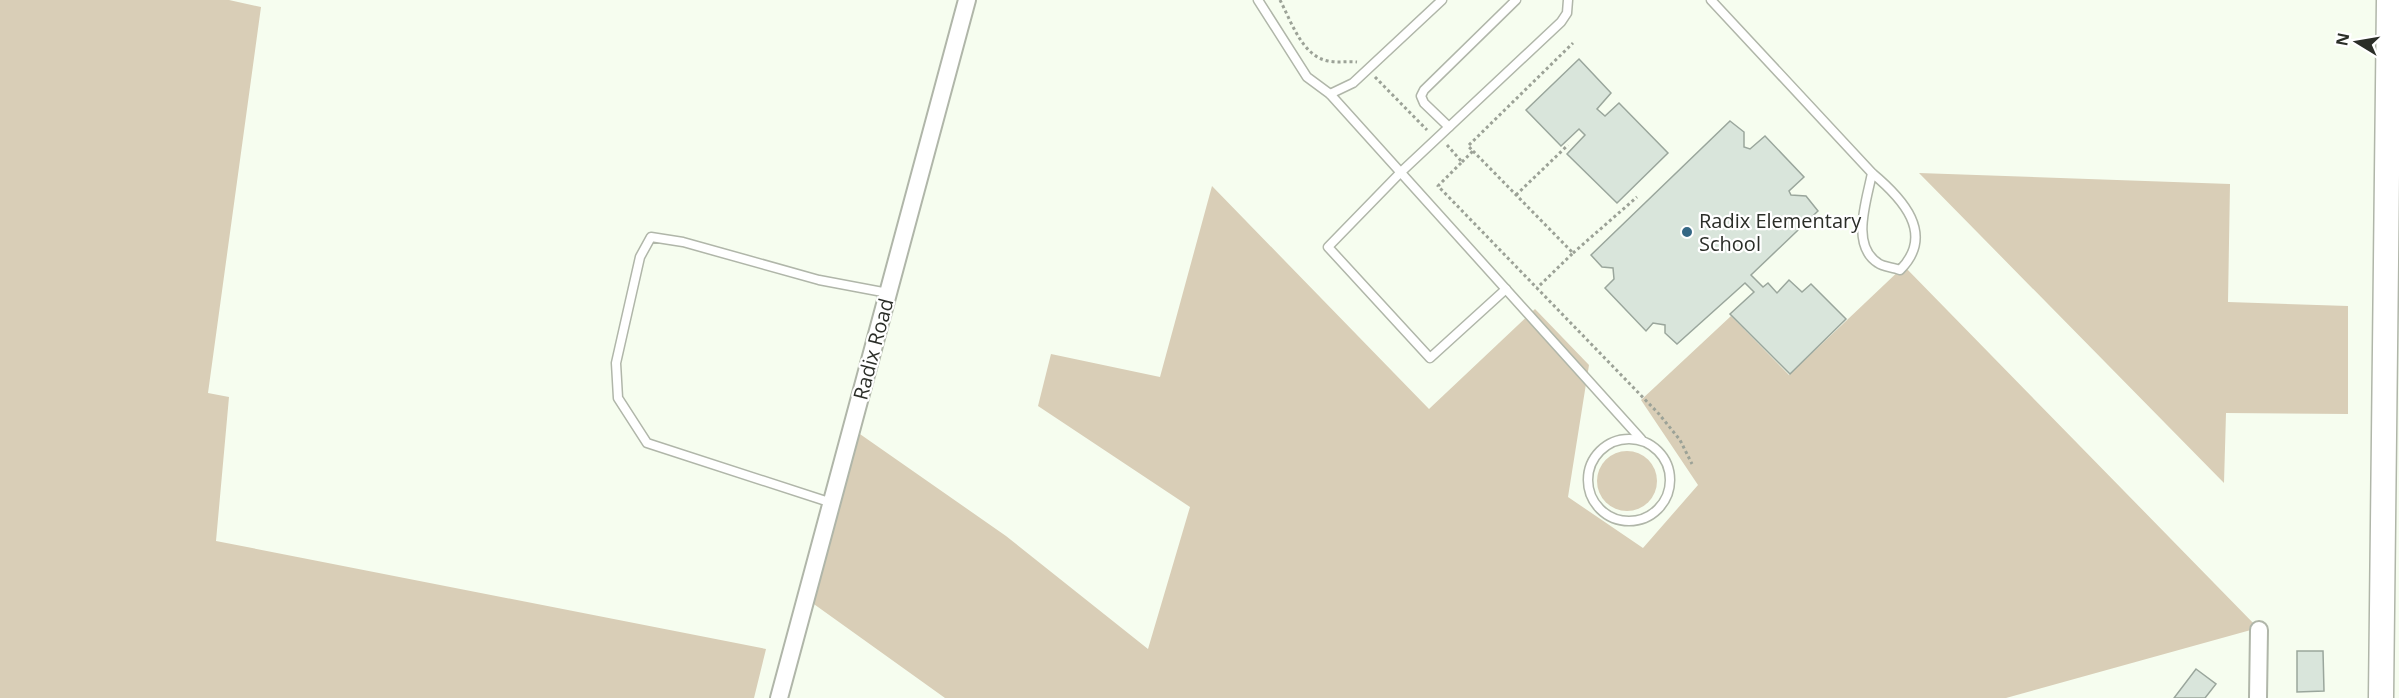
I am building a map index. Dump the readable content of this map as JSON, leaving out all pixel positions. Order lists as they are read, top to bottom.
{
  "streets": {
    "street": ["Radix Road"]
  },
  "places": ["Radix Elementary School"],
  "north": "left"
}
